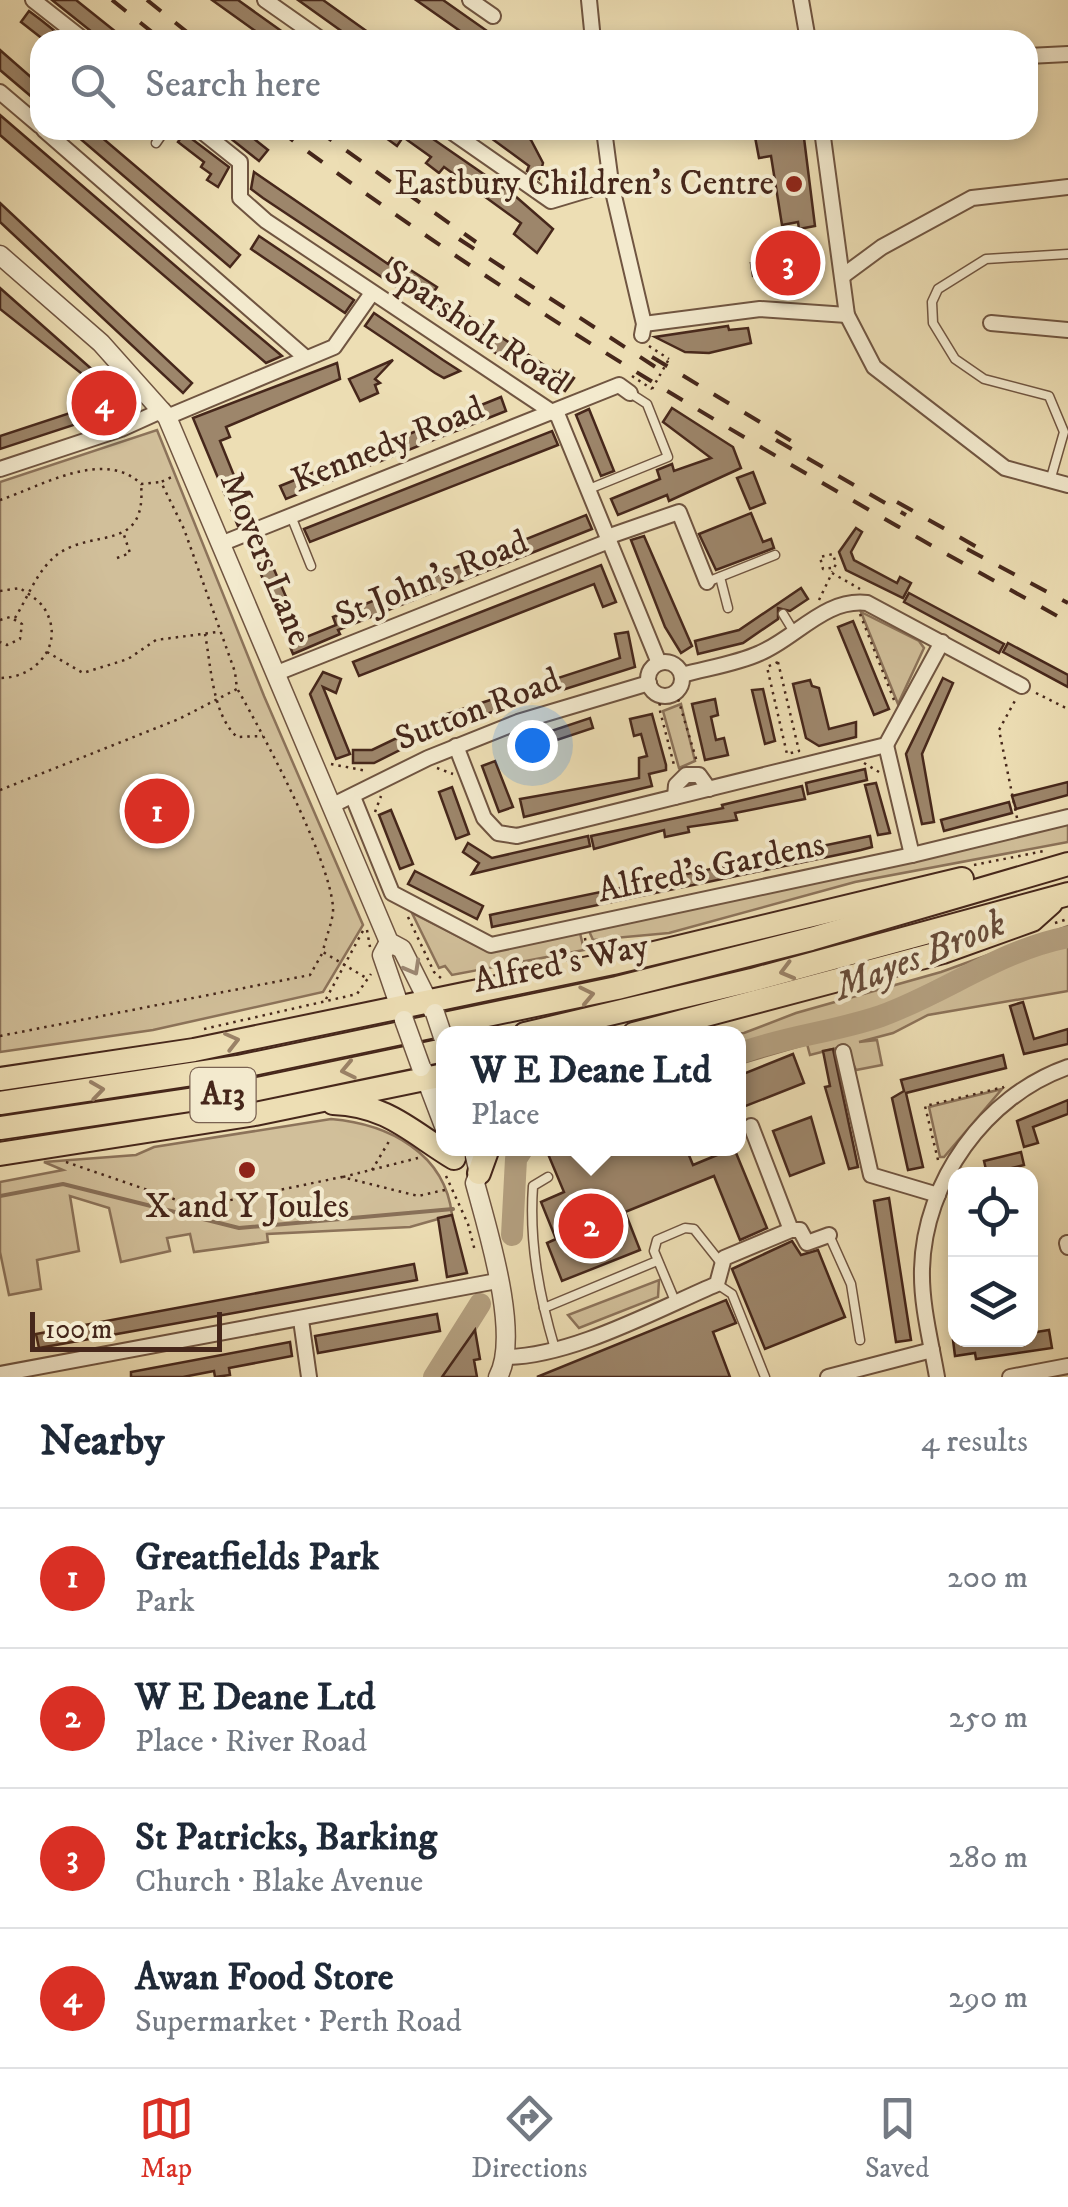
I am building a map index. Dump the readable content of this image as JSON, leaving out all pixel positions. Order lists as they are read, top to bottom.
{
  "streets": {
    "highway": ["Alfred's Way", "A13"],
    "street": [
      "Sparsholt Road",
      "Kennedy Road",
      "Movers Lane",
      "St John's Road",
      "Sutton Road",
      "Alfred's Gardens"
    ]
  },
  "crossings": [
    ["Sparsholt Road", "Kennedy Road"],
    ["Sparsholt Road", "St John's Road"],
    ["Sparsholt Road", "Sutton Road"],
    ["Kennedy Road", "Movers Lane"],
    ["Movers Lane", "St John's Road"],
    ["Movers Lane", "Sutton Road"],
    ["Movers Lane", "A13"],
    ["Alfred's Way", "A13"]
  ],
  "water": ["Mayes Brook"],
  "places": ["Eastbury Children's Centre", "X and Y Joules"],
  "scale_bar": "100 m",
  "page": {
    "search": "Search here",
    "pins": [
      "3",
      "4",
      "1",
      "2"
    ],
    "popup": ["W E Deane Ltd", "Place"],
    "scale": "100 m",
    "heading": ["Nearby", "4 results"],
    "list": [
      {
        "mark": "1",
        "name": "Greatfields Park",
        "note": "Park",
        "value": "200 m"
      },
      {
        "mark": "2",
        "name": "W E Deane Ltd",
        "note": "Place · River Road",
        "value": "250 m"
      },
      {
        "mark": "3",
        "name": "St Patricks, Barking",
        "note": "Church · Blake Avenue",
        "value": "280 m"
      },
      {
        "mark": "4",
        "name": "Awan Food Store",
        "note": "Supermarket · Perth Road",
        "value": "290 m"
      }
    ],
    "nav": ["Map", "Directions", "Saved"]
  }
}
